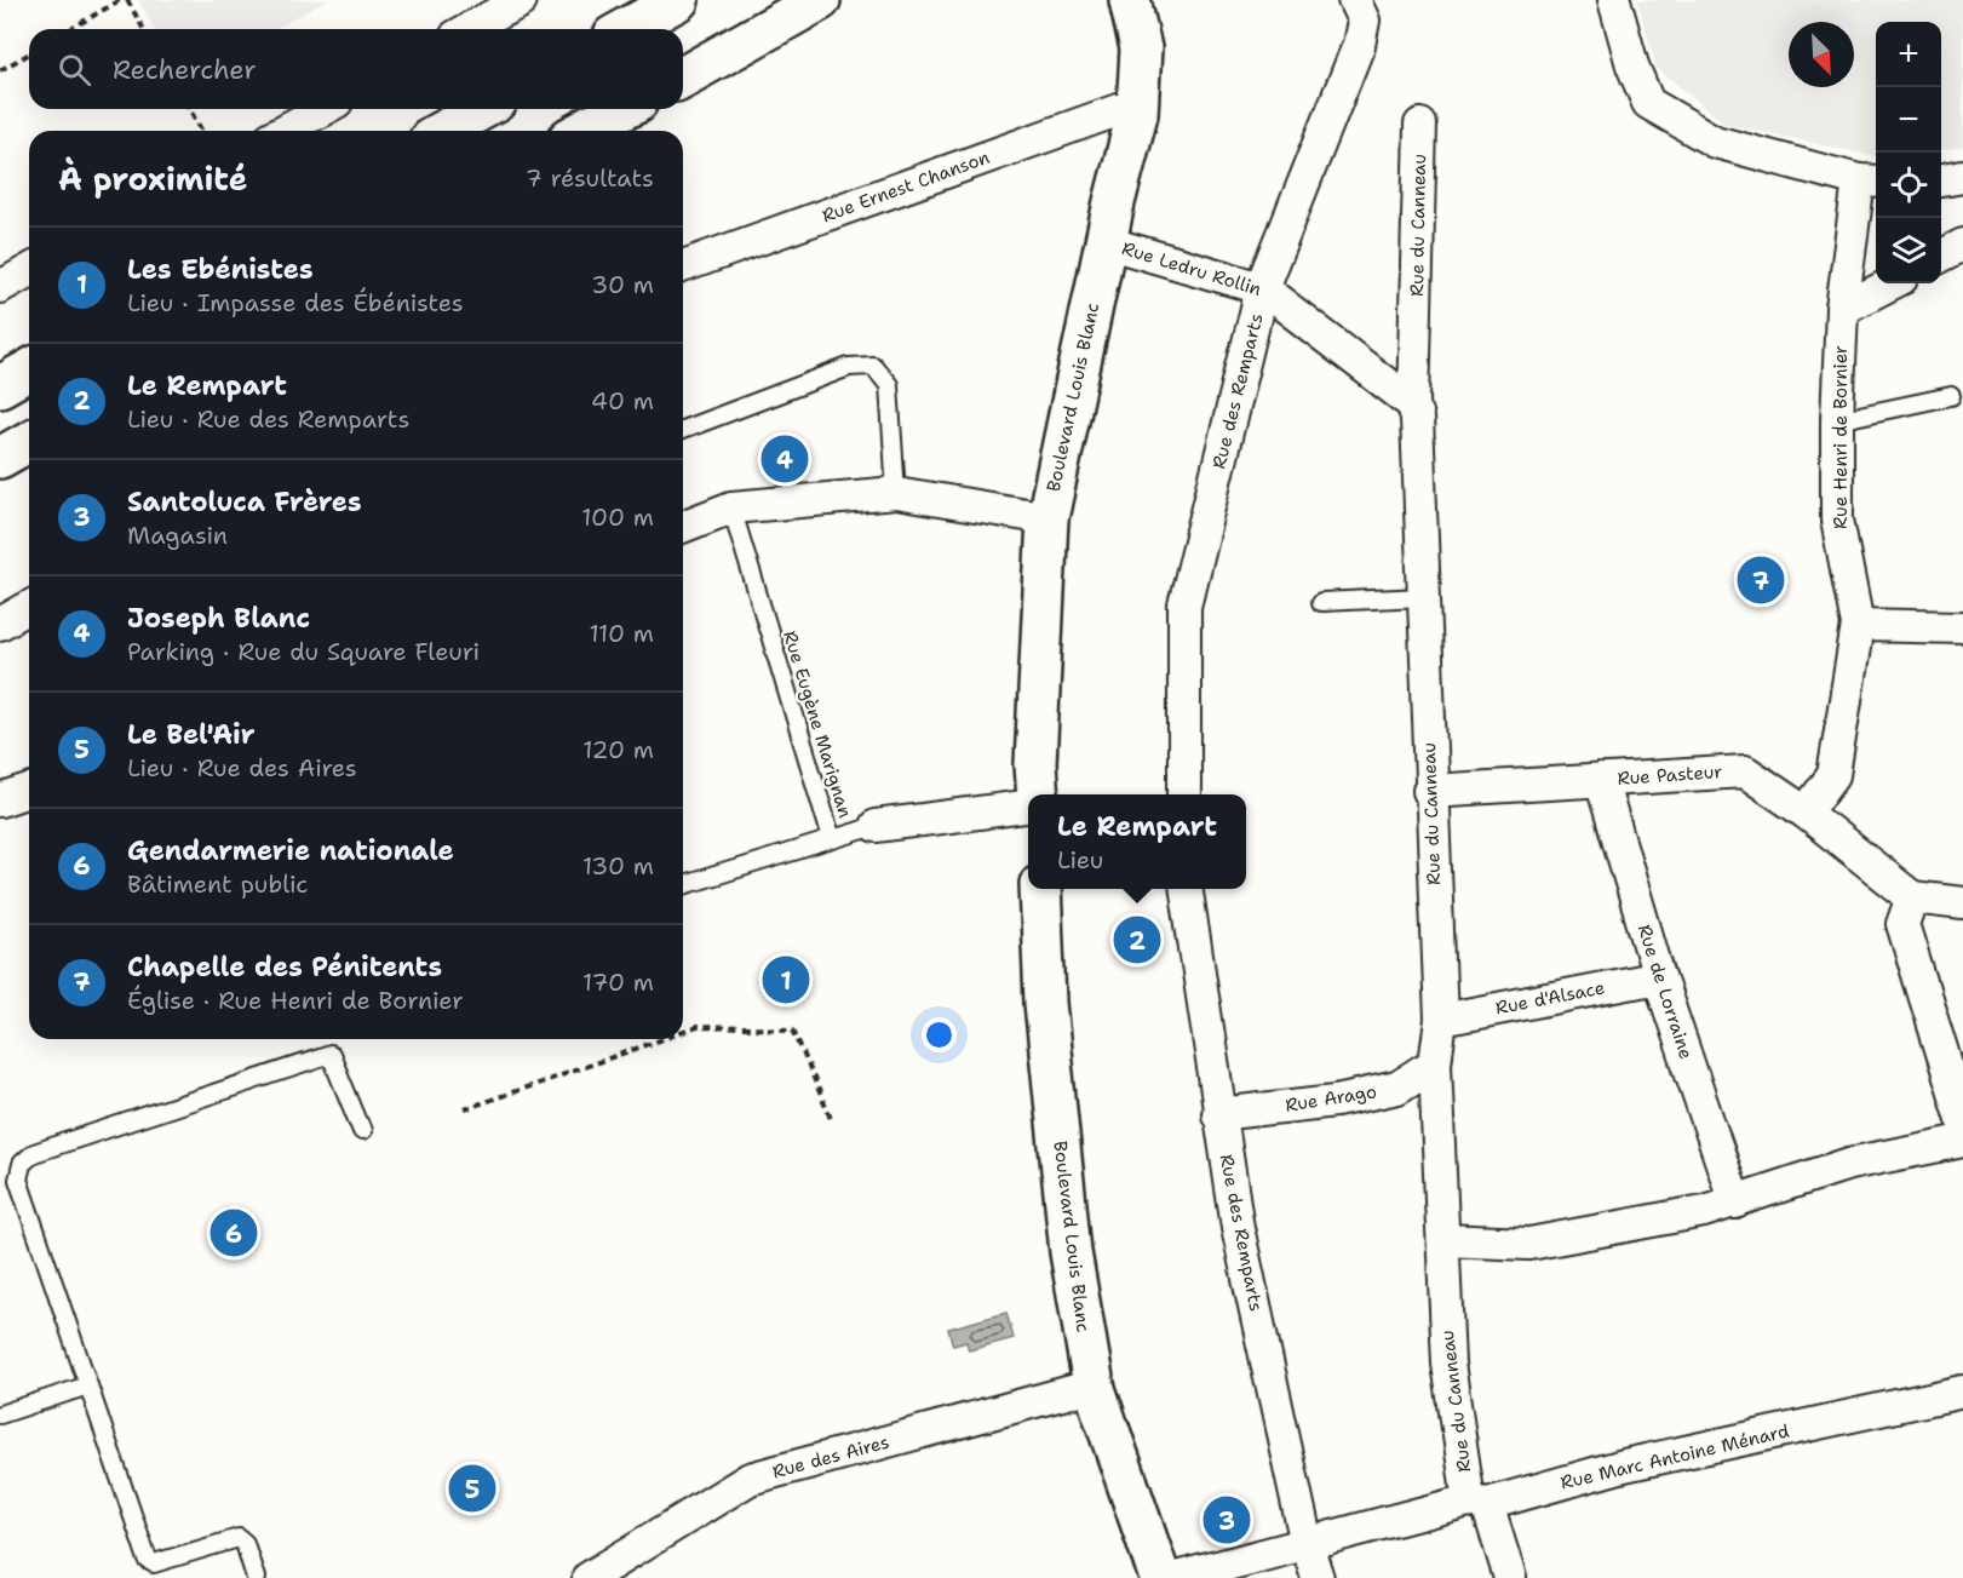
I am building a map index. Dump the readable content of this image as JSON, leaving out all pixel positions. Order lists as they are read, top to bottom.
{
  "streets": {
    "main road": ["Boulevard Louis Blanc"],
    "street": [
      "Rue Ernest Chanson",
      "Rue du Canneau",
      "Rue Ledru Rollin",
      "Rue des Remparts",
      "Rue Henri de Bornier",
      "Rue Pasteur",
      "Rue de Lorraine",
      "Rue d'Alsace",
      "Rue Arago",
      "Rue des Aires",
      "Rue Marc Antoine Ménard"
    ],
    "lane": ["Rue Eugène Marignan"]
  },
  "crossings": [
    ["Rue Ernest Chanson", "Boulevard Louis Blanc"],
    ["Rue du Canneau", "Rue Ledru Rollin"],
    ["Rue du Canneau", "Rue Pasteur"],
    ["Rue du Canneau", "Rue d'Alsace"],
    ["Rue du Canneau", "Rue Arago"],
    ["Rue du Canneau", "Rue Marc Antoine Ménard"],
    ["Rue Ledru Rollin", "Rue des Remparts"],
    ["Rue Ledru Rollin", "Boulevard Louis Blanc"],
    ["Rue des Remparts", "Rue Arago"],
    ["Rue des Remparts", "Rue Marc Antoine Ménard"],
    ["Boulevard Louis Blanc", "Rue des Aires"],
    ["Rue Henri de Bornier", "Rue Pasteur"],
    ["Rue Pasteur", "Rue de Lorraine"],
    ["Rue de Lorraine", "Rue d'Alsace"]
  ],
  "north": "bottom right",
  "page": {
    "map_buttons": ["+", "−"],
    "search": "Rechercher",
    "heading": ["À proximité", "7 résultats"],
    "list": [
      {
        "mark": "1",
        "name": "Les Ebénistes",
        "note": "Lieu · Impasse des Ébénistes",
        "value": "30 m"
      },
      {
        "mark": "2",
        "name": "Le Rempart",
        "note": "Lieu · Rue des Remparts",
        "value": "40 m"
      },
      {
        "mark": "3",
        "name": "Santoluca Frères",
        "note": "Magasin",
        "value": "100 m"
      },
      {
        "mark": "4",
        "name": "Joseph Blanc",
        "note": "Parking · Rue du Square Fleuri",
        "value": "110 m"
      },
      {
        "mark": "5",
        "name": "Le Bel'Air",
        "note": "Lieu · Rue des Aires",
        "value": "120 m"
      },
      {
        "mark": "6",
        "name": "Gendarmerie nationale",
        "note": "Bâtiment public",
        "value": "130 m"
      },
      {
        "mark": "7",
        "name": "Chapelle des Pénitents",
        "note": "Église · Rue Henri de Bornier",
        "value": "170 m"
      }
    ],
    "pins": [
      "4",
      "7",
      "2",
      "1",
      "6",
      "5",
      "3"
    ],
    "popup": ["Le Rempart", "Lieu"]
  }
}
